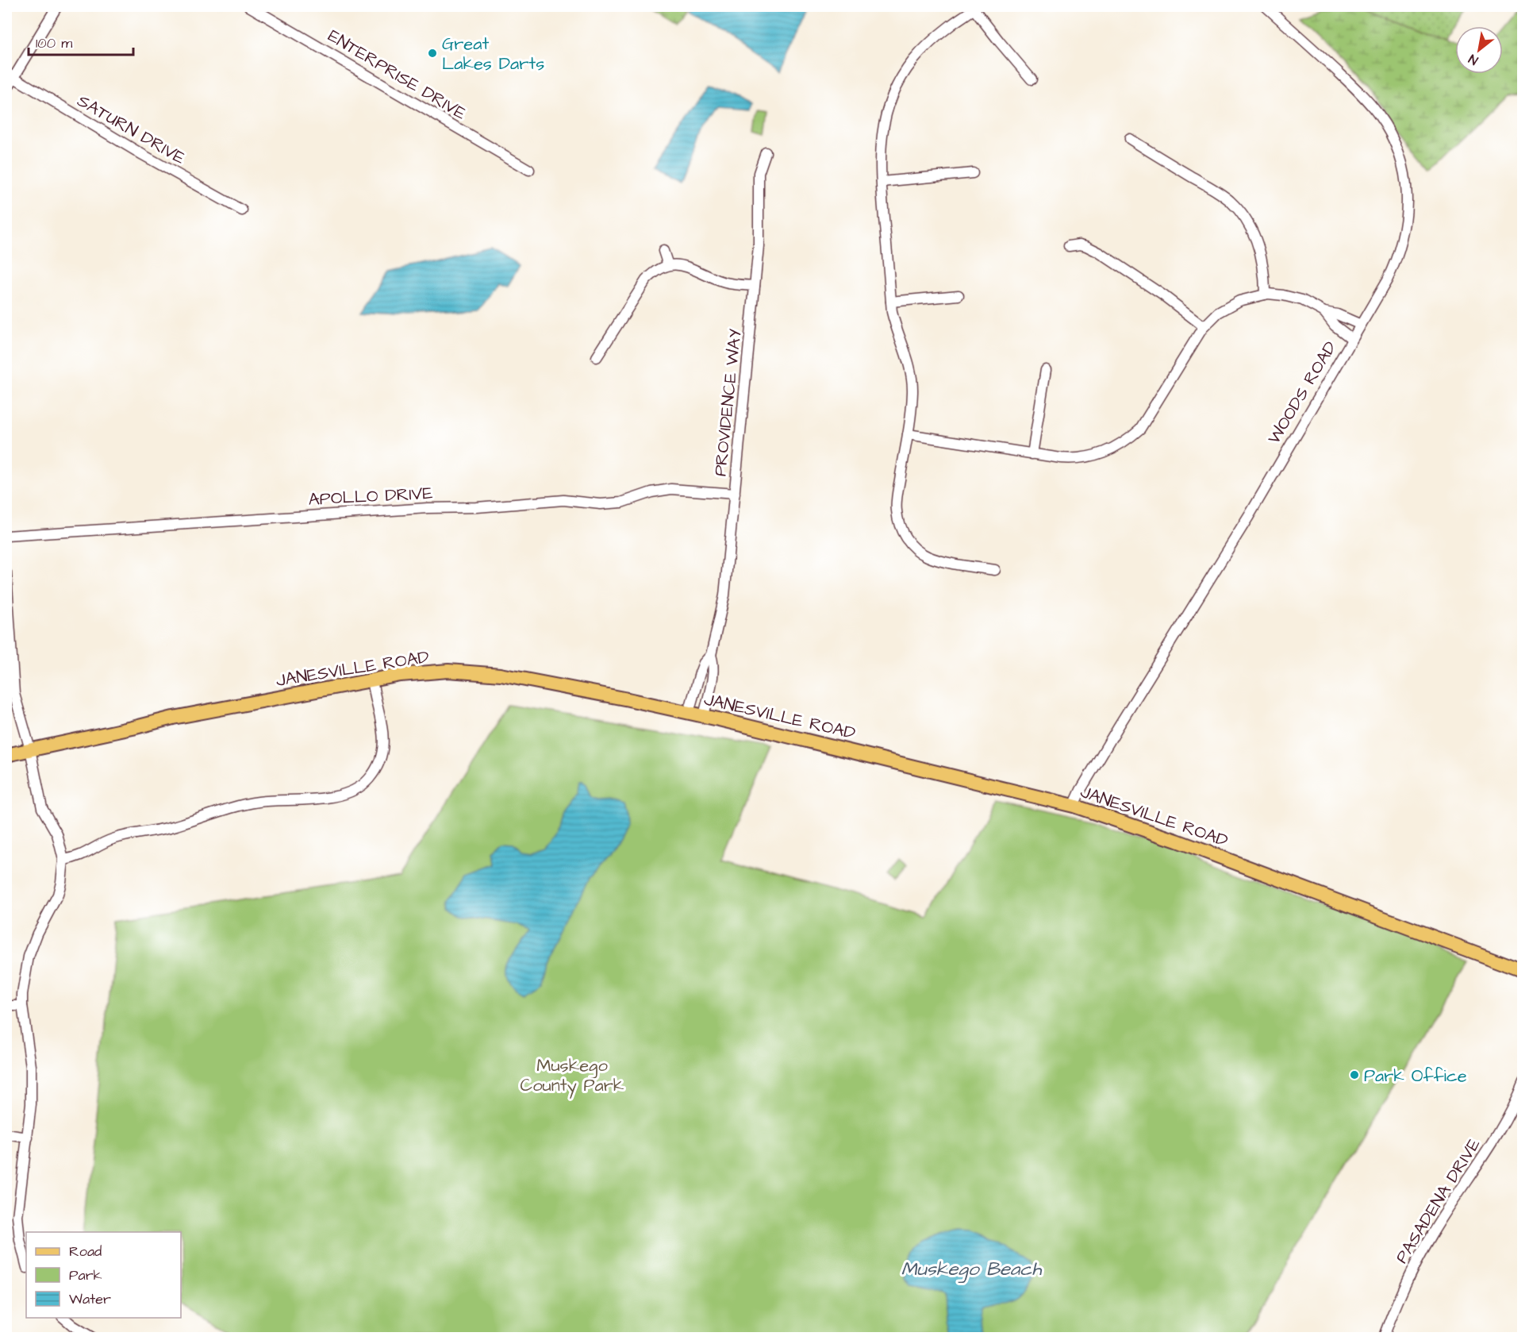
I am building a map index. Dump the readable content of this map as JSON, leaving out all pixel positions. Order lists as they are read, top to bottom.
{
  "streets": {
    "main road": ["JANESVILLE ROAD"],
    "street": [
      "ENTERPRISE DRIVE",
      "SATURN DRIVE",
      "WOODS ROAD",
      "PROVIDENCE WAY",
      "APOLLO DRIVE",
      "PASADENA DRIVE"
    ]
  },
  "crossings": [
    ["WOODS ROAD", "JANESVILLE ROAD"],
    ["PROVIDENCE WAY", "APOLLO DRIVE"],
    ["PROVIDENCE WAY", "JANESVILLE ROAD"]
  ],
  "water": ["Muskego Beach"],
  "parks": ["Muskego County Park"],
  "places": ["Great Lakes Darts", "Park Office"],
  "legend": ["Road", "Park", "Water"],
  "scale_bar": "100 m",
  "north": "bottom left"
}
